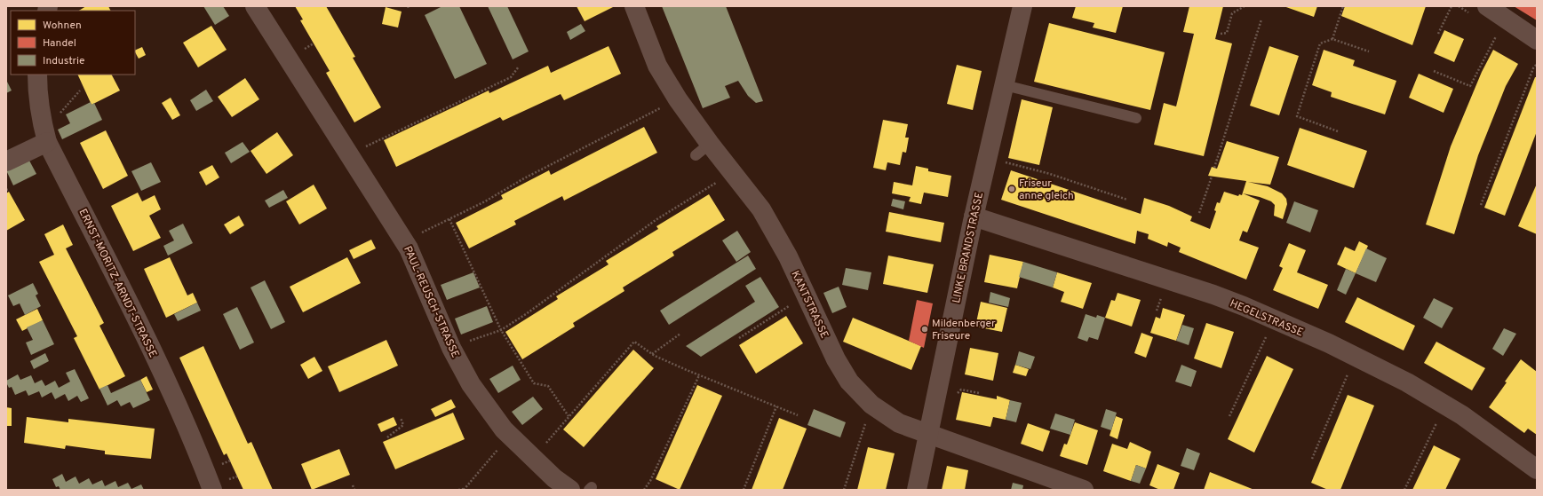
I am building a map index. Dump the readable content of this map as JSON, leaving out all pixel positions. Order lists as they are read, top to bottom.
{
  "streets": {
    "street": [
      "LINKE BRANDSTRASSE",
      "ERNST-MORITZ-ARNDT-STRASSE",
      "PAUL-REUSCH-STRASSE",
      "KANTSTRASSE",
      "HEGELSTRASSE"
    ]
  },
  "crossings": [
    ["LINKE BRANDSTRASSE", "KANTSTRASSE"],
    ["LINKE BRANDSTRASSE", "HEGELSTRASSE"]
  ],
  "places": ["Friseur anne gleich", "Mildenberger Friseure"],
  "legend": ["Wohnen", "Handel", "Industrie"]
}
